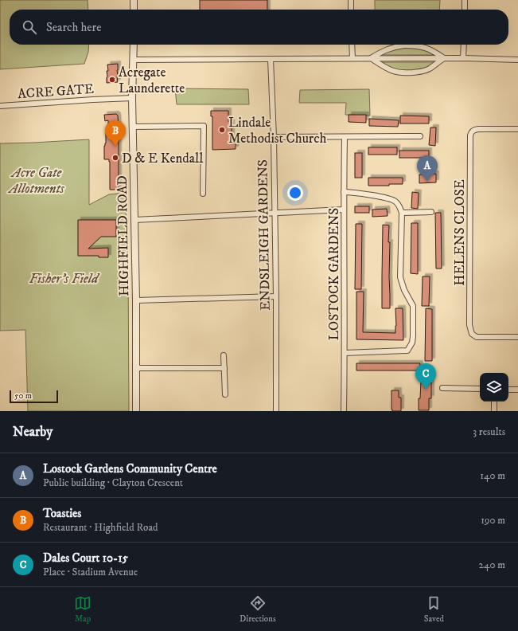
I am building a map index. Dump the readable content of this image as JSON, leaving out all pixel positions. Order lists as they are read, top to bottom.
{
  "streets": {
    "street": [
      "ACRE GATE",
      "HELENS CLOSE",
      "ENDSLEIGH GARDENS",
      "HIGHFIELD ROAD",
      "LOSTOCK GARDENS"
    ]
  },
  "crossings": [
    ["ACRE GATE", "HIGHFIELD ROAD"]
  ],
  "parks": ["Acre Gate Allotments", "Fisher's Field"],
  "places": ["Acregate Launderette", "Lindale Methodist Church", "D & E Kendall"],
  "scale_bar": "50 m",
  "page": {
    "search": "Search here",
    "pins": ["B", "A", "C"],
    "scale": "50 m",
    "heading": ["Nearby", "3 results"],
    "list": [
      {
        "mark": "A",
        "name": "Lostock Gardens Community Centre",
        "note": "Public building · Clayton Crescent",
        "value": "140 m"
      },
      {
        "mark": "B",
        "name": "Toasties",
        "note": "Restaurant · Highfield Road",
        "value": "190 m"
      },
      {
        "mark": "C",
        "name": "Dales Court 10-15",
        "note": "Place · Stadium Avenue",
        "value": "240 m"
      }
    ],
    "nav": ["Map", "Directions", "Saved"]
  }
}
